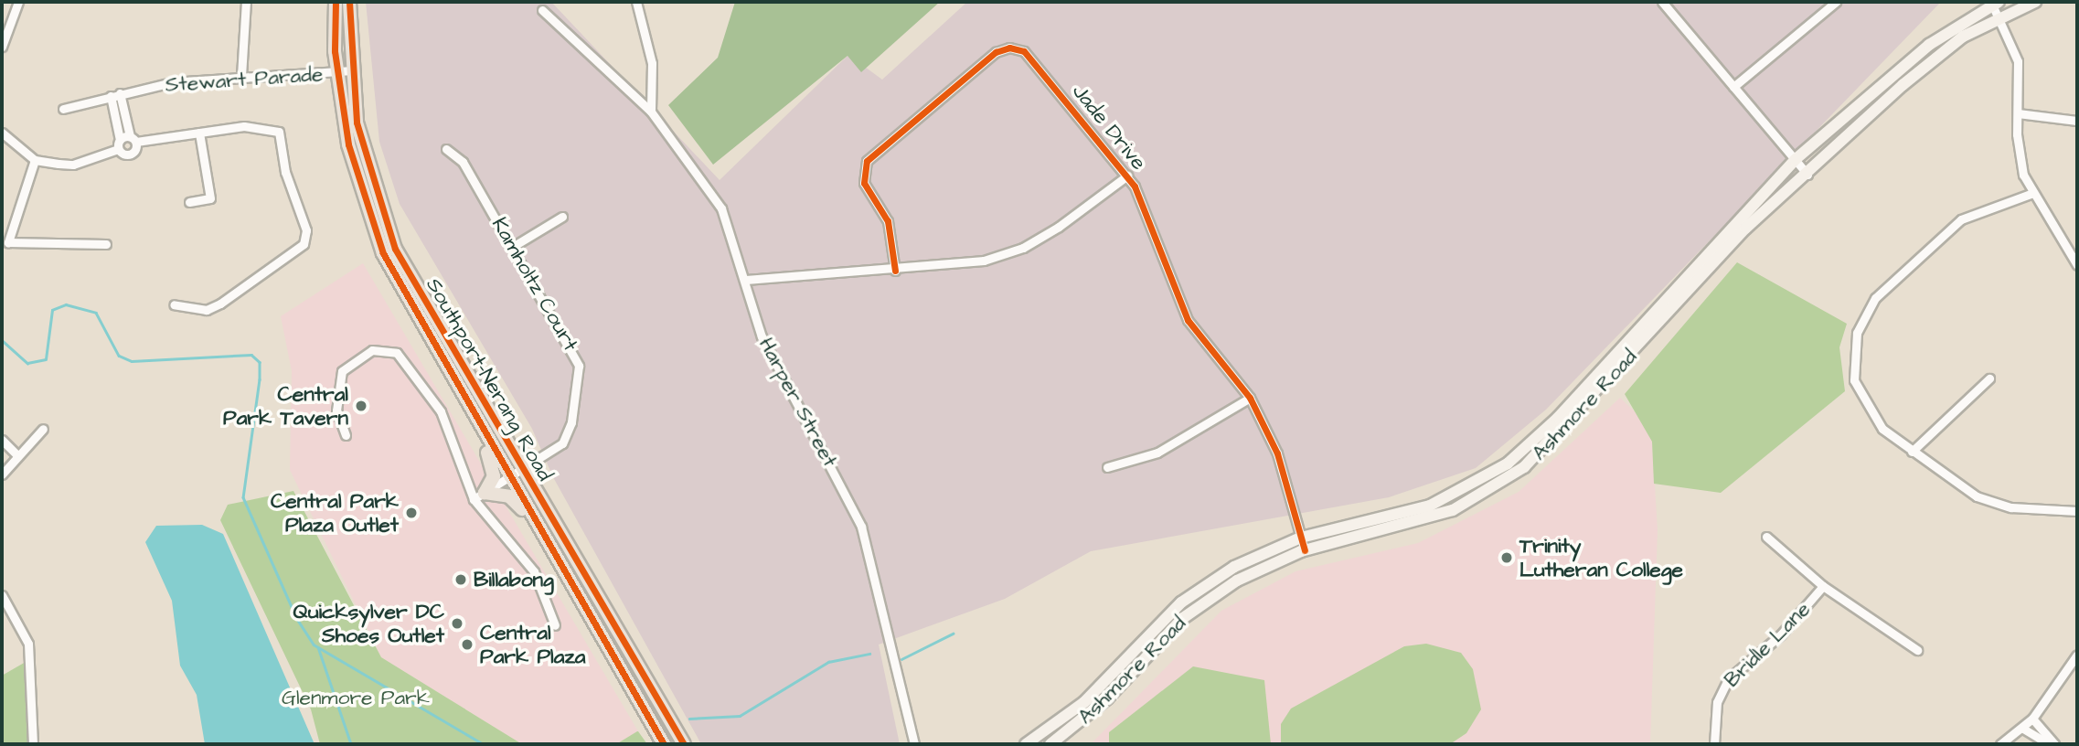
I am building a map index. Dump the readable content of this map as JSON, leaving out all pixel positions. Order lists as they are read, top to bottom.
{
  "streets": {
    "main road": ["Southport-Nerang Road", "Ashmore Road"],
    "street": [
      "Stewart Parade",
      "Jade Drive",
      "Kamholtz Court",
      "Harper Street",
      "Bridle Lane"
    ]
  },
  "crossings": [
    ["Stewart Parade", "Southport-Nerang Road"],
    ["Jade Drive", "Ashmore Road"],
    ["Kamholtz Court", "Southport-Nerang Road"]
  ],
  "parks": ["Glenmore Park"],
  "places": [
    "Central Park Tavern",
    "Central Park Plaza Outlet",
    "Trinity Lutheran College",
    "Billabong",
    "Quicksylver DC Shoes Outlet",
    "Central Park Plaza"
  ]
}
